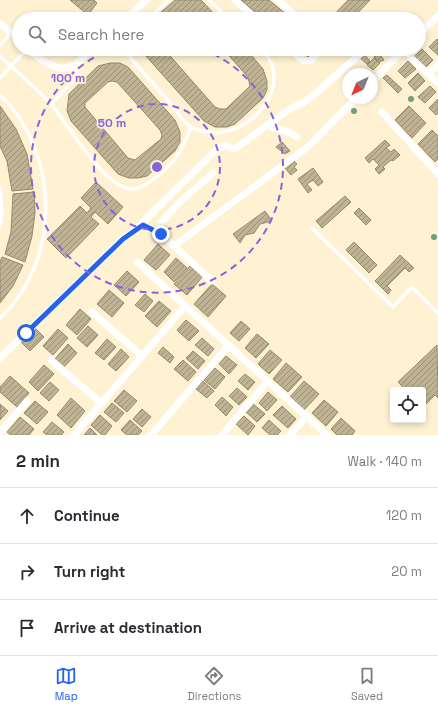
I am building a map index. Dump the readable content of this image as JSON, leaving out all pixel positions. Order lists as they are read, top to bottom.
{
  "north": "bottom left",
  "page": {
    "search": "Search here",
    "heading": ["2 min", "Walk · 140 m"],
    "list": [
      ["Continue", "120 m"],
      ["Turn right", "20 m"],
      "Arrive at destination"
    ],
    "nav": ["Map", "Directions", "Saved"]
  },
  "rings": ["100 m", "50 m"]
}
